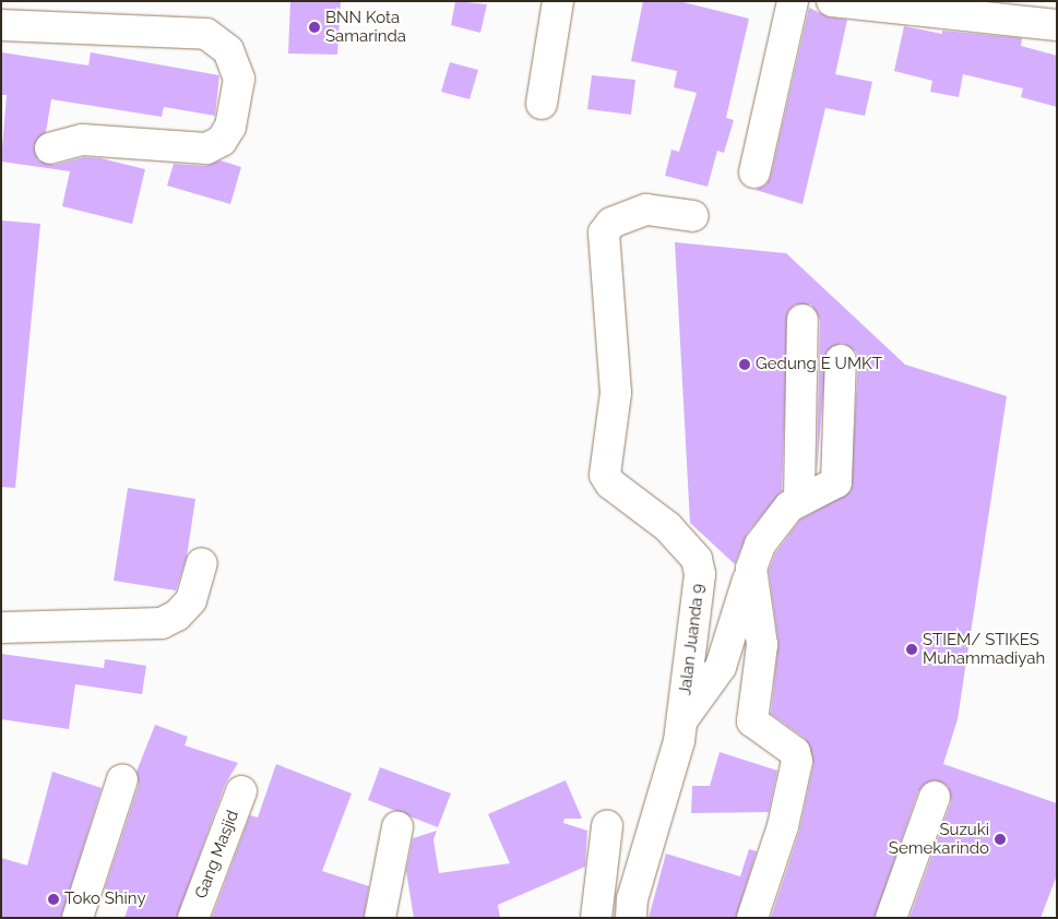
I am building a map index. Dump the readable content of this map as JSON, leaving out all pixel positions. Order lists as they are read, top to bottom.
{
  "streets": {
    "street": ["Jalan Juanda 9", "Gang Masjid"]
  },
  "places": [
    "BNN Kota Samarinda",
    "Gedung E UMKT",
    "STIEM/ STIKES Muhammadiyah",
    "Suzuki Semekarindo",
    "Toko Shiny"
  ]
}
